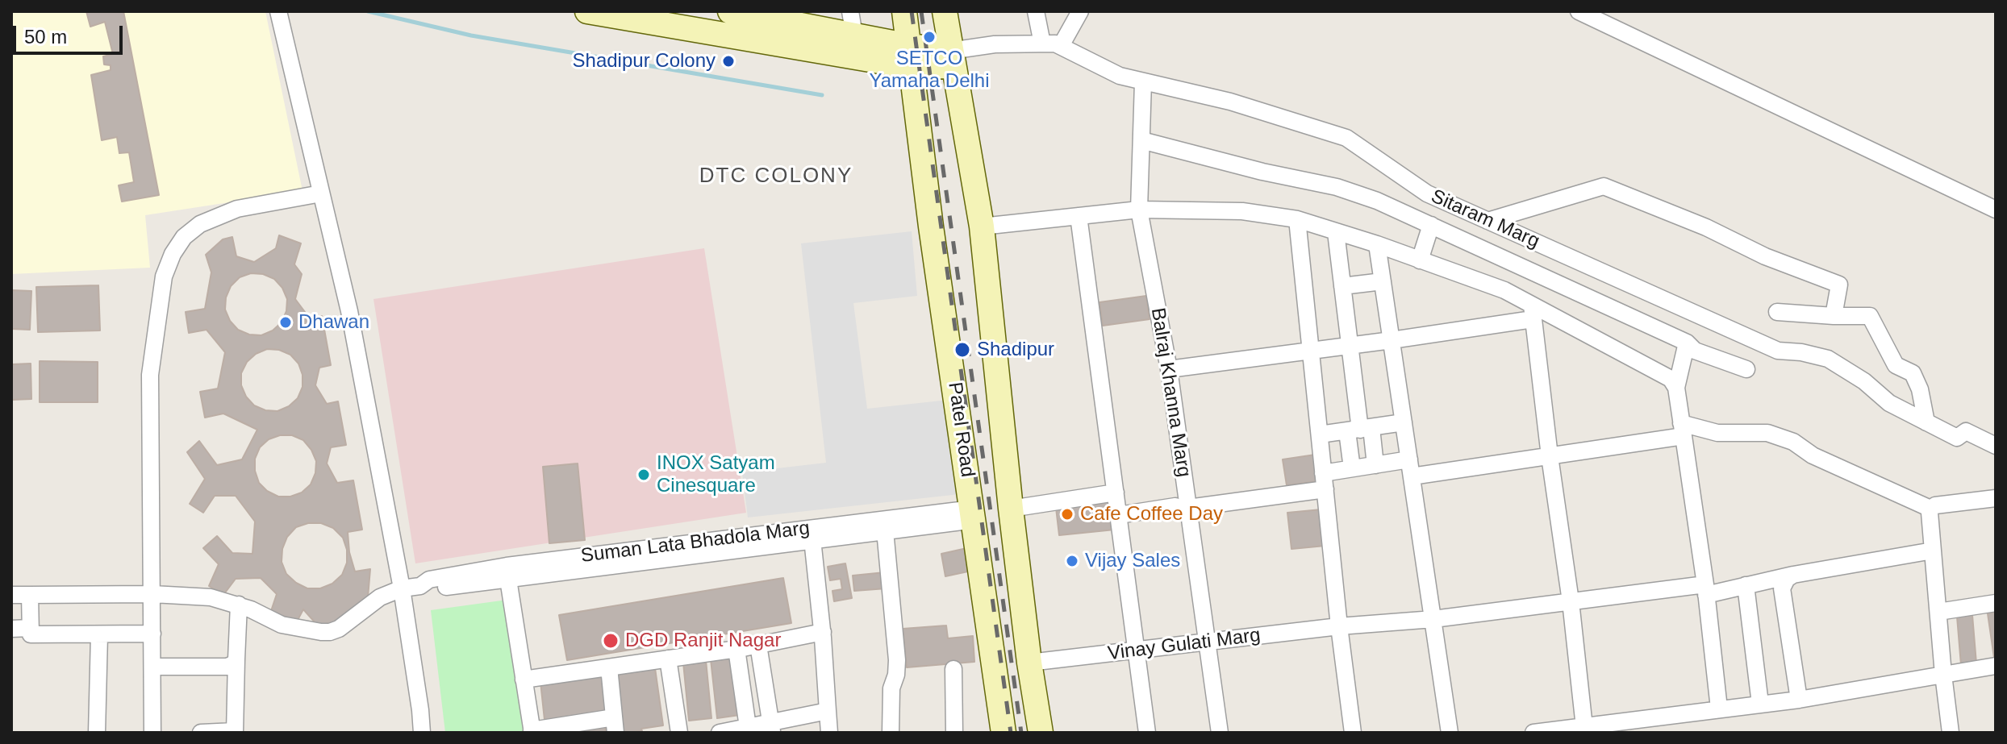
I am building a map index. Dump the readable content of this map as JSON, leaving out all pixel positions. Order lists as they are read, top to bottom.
{
  "streets": {
    "main road": ["Patel Road"],
    "street": [
      "Sitaram Marg",
      "Balraj Khanna Marg",
      "Suman Lata Bhadola Marg",
      "Vinay Gulati Marg"
    ]
  },
  "crossings": [
    ["Sitaram Marg", "Balraj Khanna Marg"],
    ["Sitaram Marg", "Patel Road"],
    ["Balraj Khanna Marg", "Vinay Gulati Marg"],
    ["Patel Road", "Suman Lata Bhadola Marg"],
    ["Patel Road", "Vinay Gulati Marg"]
  ],
  "districts": ["DTC COLONY"],
  "places": [
    "SETCO Yamaha Delhi",
    "Shadipur Colony",
    "Dhawan",
    "Shadipur",
    "INOX Satyam Cinesquare",
    "Cafe Coffee Day",
    "Vijay Sales",
    "DGD Ranjit Nagar"
  ],
  "scale_bar": "50 m"
}
